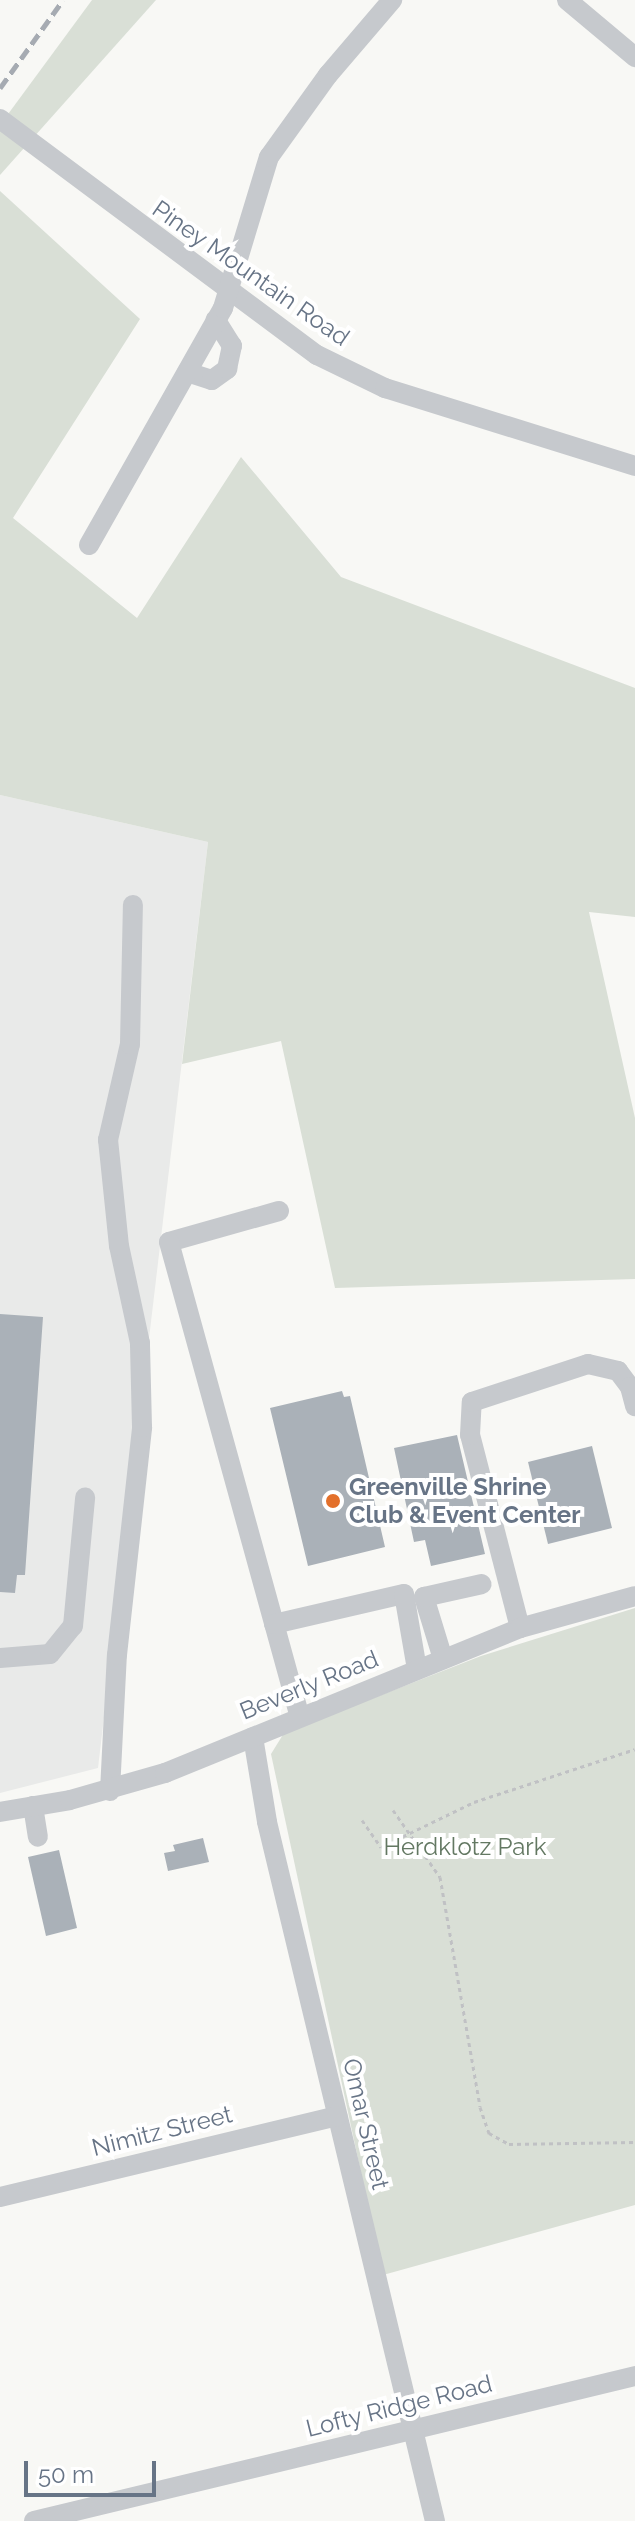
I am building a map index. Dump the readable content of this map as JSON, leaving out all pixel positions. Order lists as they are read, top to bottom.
{
  "streets": {
    "street": [
      "Piney Mountain Road",
      "Beverly Road",
      "Omar Street",
      "Nimitz Street",
      "Lofty Ridge Road"
    ]
  },
  "crossings": [
    ["Beverly Road", "Omar Street"],
    ["Omar Street", "Nimitz Street"],
    ["Omar Street", "Lofty Ridge Road"]
  ],
  "parks": ["Herdklotz Park"],
  "places": ["Greenville Shrine Club & Event Center"],
  "scale_bar": "50 m"
}
